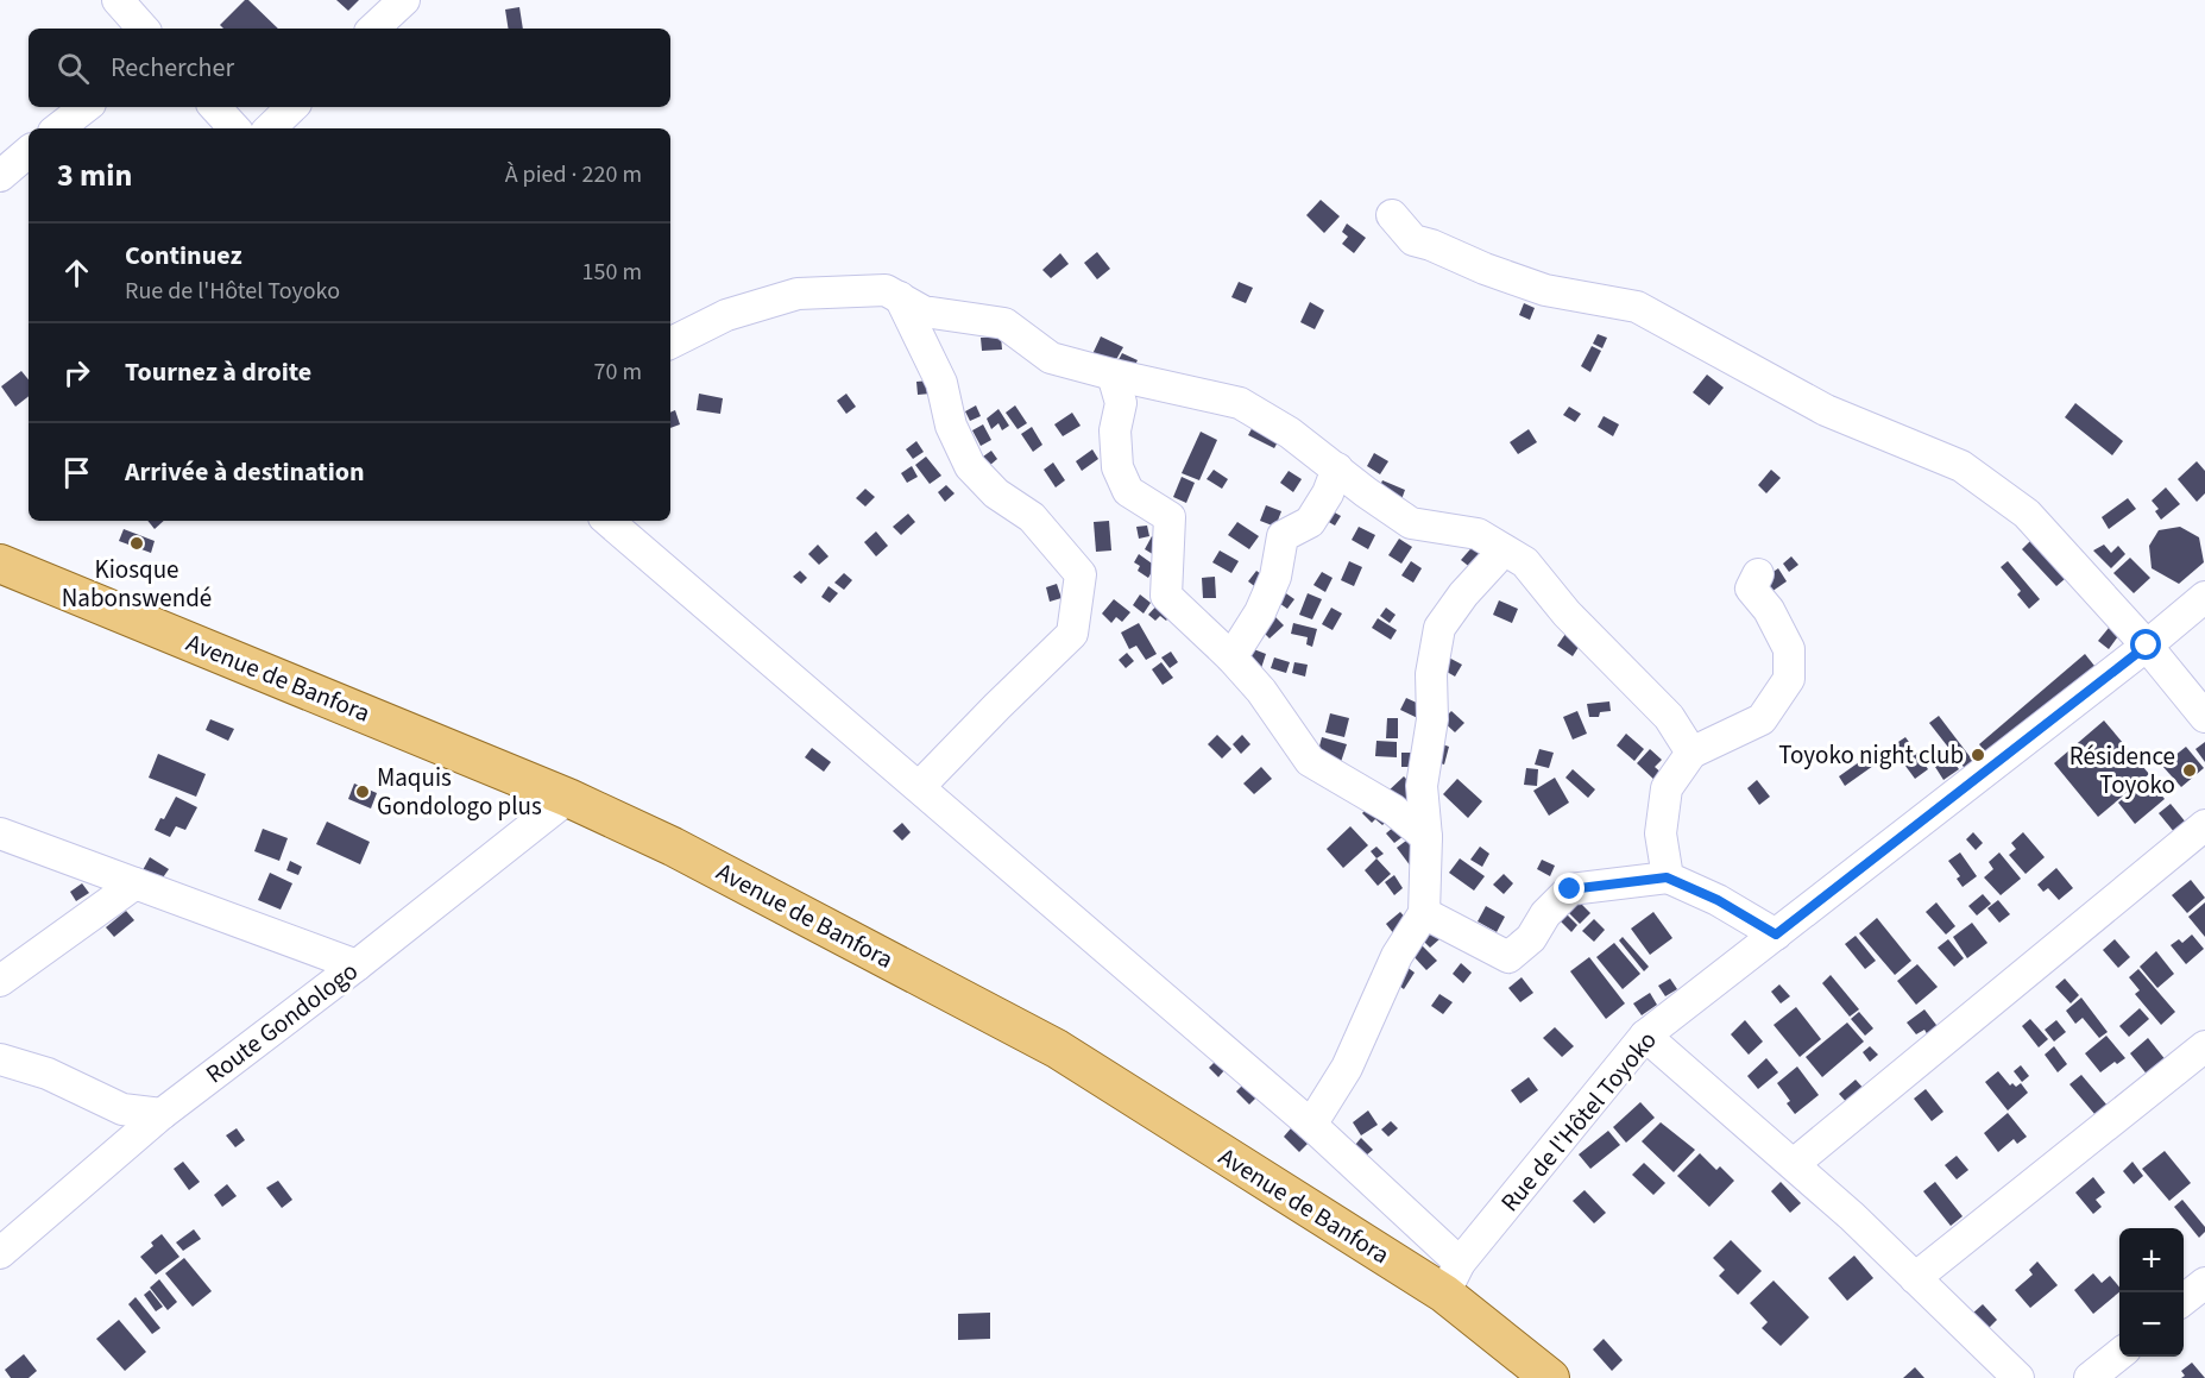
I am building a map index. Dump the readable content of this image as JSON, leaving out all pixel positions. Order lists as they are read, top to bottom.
{
  "streets": {
    "main road": ["Avenue de Banfora"],
    "street": ["Route Gondologo", "Rue de l'Hôtel Toyoko"]
  },
  "crossings": [
    ["Avenue de Banfora", "Route Gondologo"],
    ["Avenue de Banfora", "Rue de l'Hôtel Toyoko"]
  ],
  "places": [
    "Kiosque Nabonswendé",
    "Toyoko night club",
    "Résidence Toyoko",
    "Maquis Gondologo plus"
  ],
  "page": {
    "search": "Rechercher",
    "heading": ["3 min", "À pied · 220 m"],
    "list": [
      ["Continuez", "Rue de l'Hôtel Toyoko", "150 m"],
      ["Tournez à droite", "70 m"],
      "Arrivée à destination"
    ],
    "map_buttons": ["+", "−"]
  }
}
